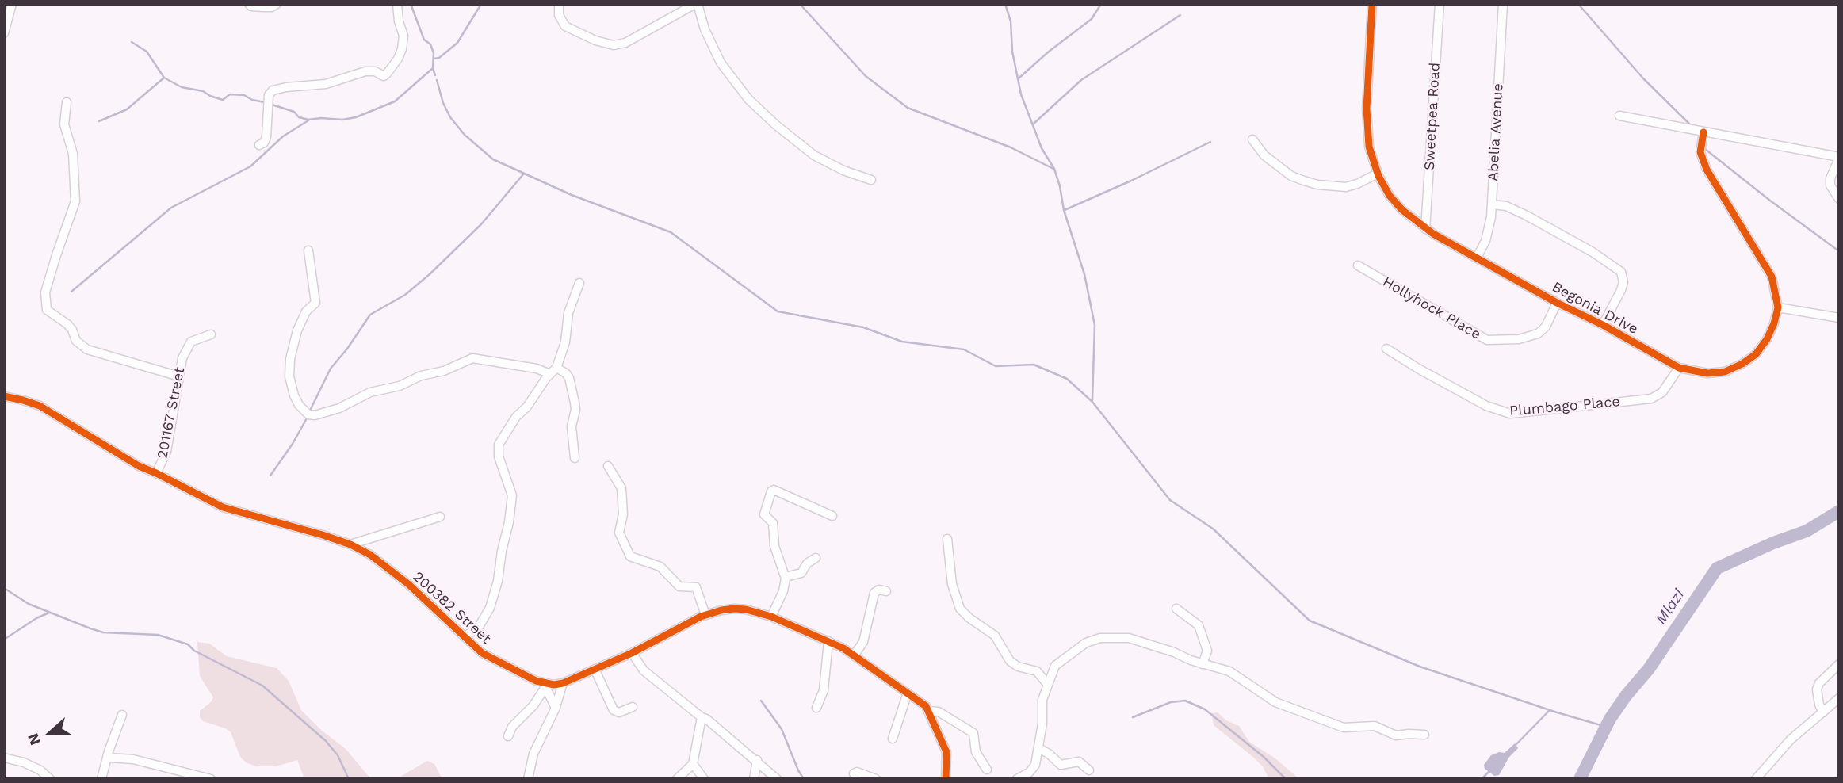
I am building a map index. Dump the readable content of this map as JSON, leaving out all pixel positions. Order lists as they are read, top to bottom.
{
  "streets": {
    "street": [
      "Sweetpea Road",
      "Abelia Avenue",
      "Hollyhock Place",
      "Begonia Drive",
      "Plumbago Place",
      "201167 Street",
      "200382 Street"
    ]
  },
  "crossings": [
    ["Sweetpea Road", "Begonia Drive"],
    ["Abelia Avenue", "Begonia Drive"],
    ["Hollyhock Place", "Begonia Drive"],
    ["Begonia Drive", "Plumbago Place"],
    ["201167 Street", "200382 Street"]
  ],
  "water": ["Mlazi"],
  "north": "left"
}
